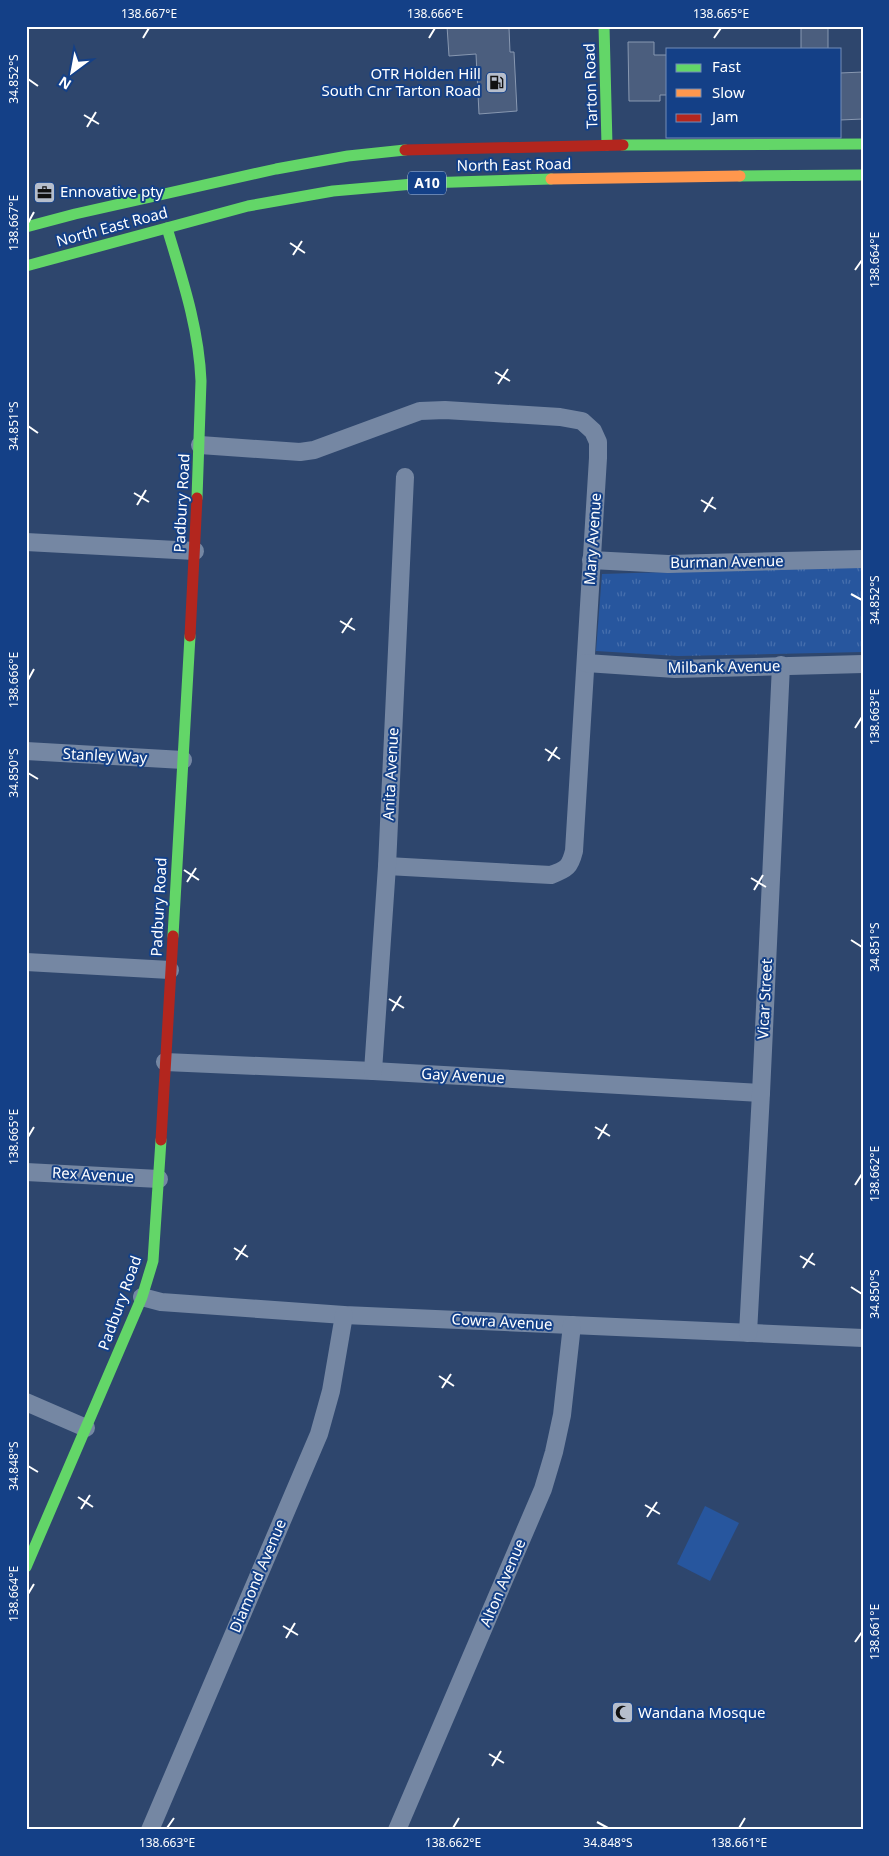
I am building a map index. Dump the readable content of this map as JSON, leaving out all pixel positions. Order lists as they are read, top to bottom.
{
  "streets": {
    "main road": [
      "Tarton Road",
      "North East Road",
      "A10",
      "Padbury Road"
    ],
    "street": [
      "Mary Avenue",
      "Burman Avenue",
      "Milbank Avenue",
      "Stanley Way",
      "Anita Avenue",
      "Vicar Street",
      "Gay Avenue",
      "Rex Avenue",
      "Cowra Avenue",
      "Diamond Avenue",
      "Alton Avenue"
    ]
  },
  "crossings": [
    ["Tarton Road", "North East Road"],
    ["North East Road", "Padbury Road"],
    ["Padbury Road", "Mary Avenue"],
    ["Padbury Road", "Stanley Way"],
    ["Padbury Road", "Gay Avenue"],
    ["Padbury Road", "Rex Avenue"],
    ["Padbury Road", "Cowra Avenue"],
    ["Mary Avenue", "Burman Avenue"],
    ["Mary Avenue", "Milbank Avenue"],
    ["Mary Avenue", "Anita Avenue"],
    ["Milbank Avenue", "Vicar Street"],
    ["Anita Avenue", "Gay Avenue"],
    ["Vicar Street", "Gay Avenue"],
    ["Vicar Street", "Cowra Avenue"],
    ["Cowra Avenue", "Diamond Avenue"],
    ["Cowra Avenue", "Alton Avenue"]
  ],
  "places": {
    "fuel station": ["OTR Holden Hill South Cnr Tarton Road"],
    "office": ["Ennovative pty"],
    "mosque": ["Wandana Mosque"]
  },
  "legend": ["Fast", "Slow", "Jam"],
  "north": "bottom left",
  "coordinates": [
    "138.667°E",
    "138.666°E",
    "138.665°E",
    "34.852°S",
    "138.664°E",
    "34.851°S",
    "138.663°E",
    "34.850°S",
    "138.662°E",
    "34.848°S",
    "138.661°E"
  ]
}
